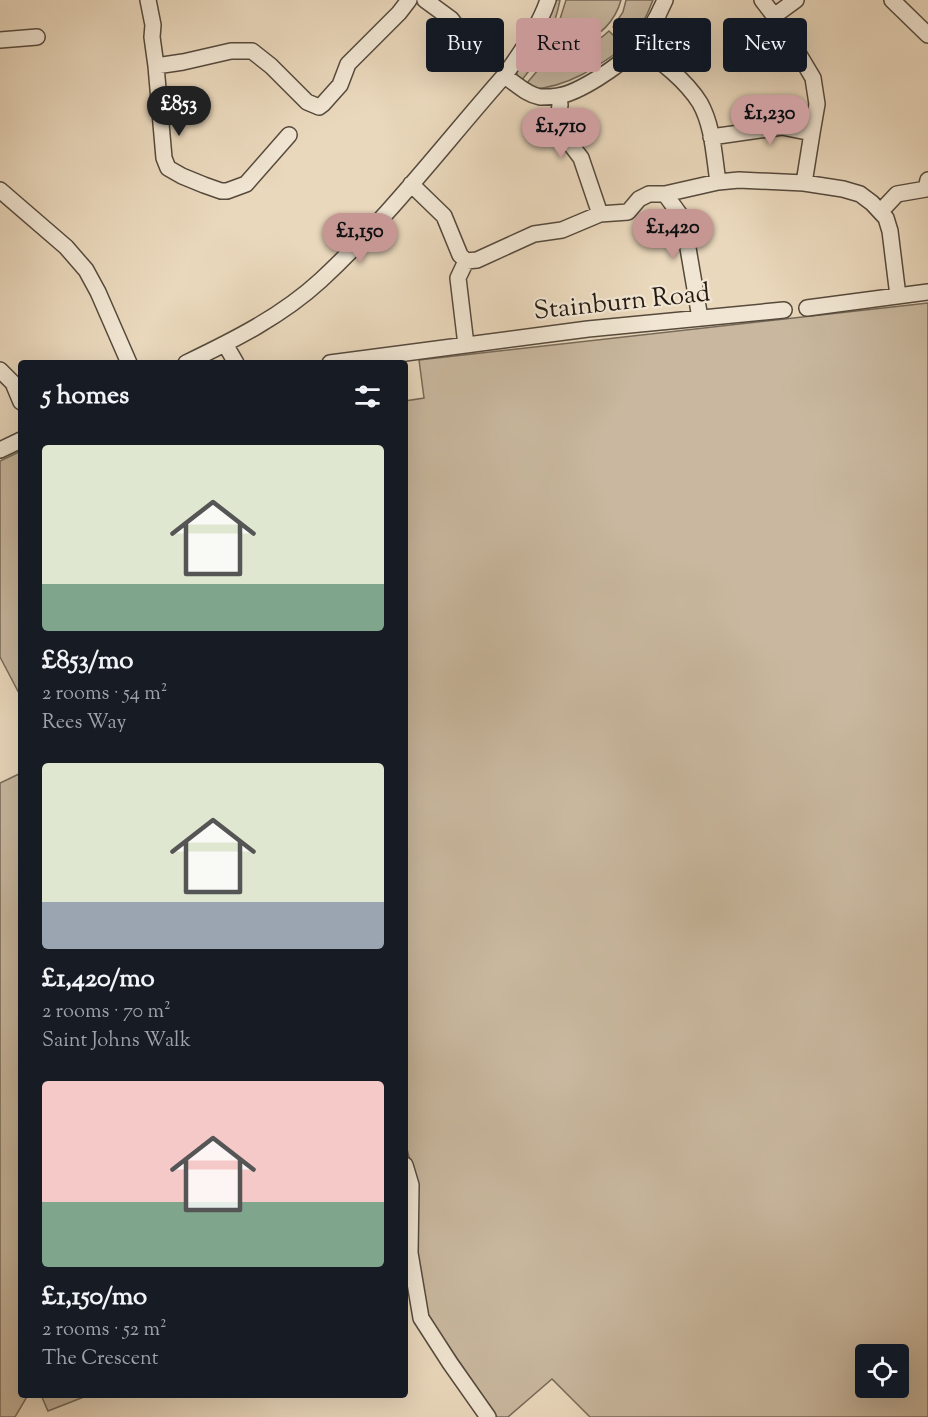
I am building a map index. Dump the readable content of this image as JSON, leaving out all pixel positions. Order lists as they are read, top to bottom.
{
  "streets": {
    "street": ["Stainburn Road"]
  },
  "page": {
    "chip": [
      "Buy",
      "Rent",
      "Filters",
      "New"
    ],
    "price": [
      "£853",
      "£1,230",
      "£1,710",
      "£1,420",
      "£1,150"
    ],
    "heading": "5 homes",
    "list": [
      {
        "name": "£853/mo",
        "note": "2 rooms · 54 m² · Rees Way"
      },
      {
        "name": "£1,420/mo",
        "note": "2 rooms · 70 m² · Saint Johns Walk"
      },
      {
        "name": "£1,150/mo",
        "note": "2 rooms · 52 m² · The Crescent"
      }
    ]
  }
}
